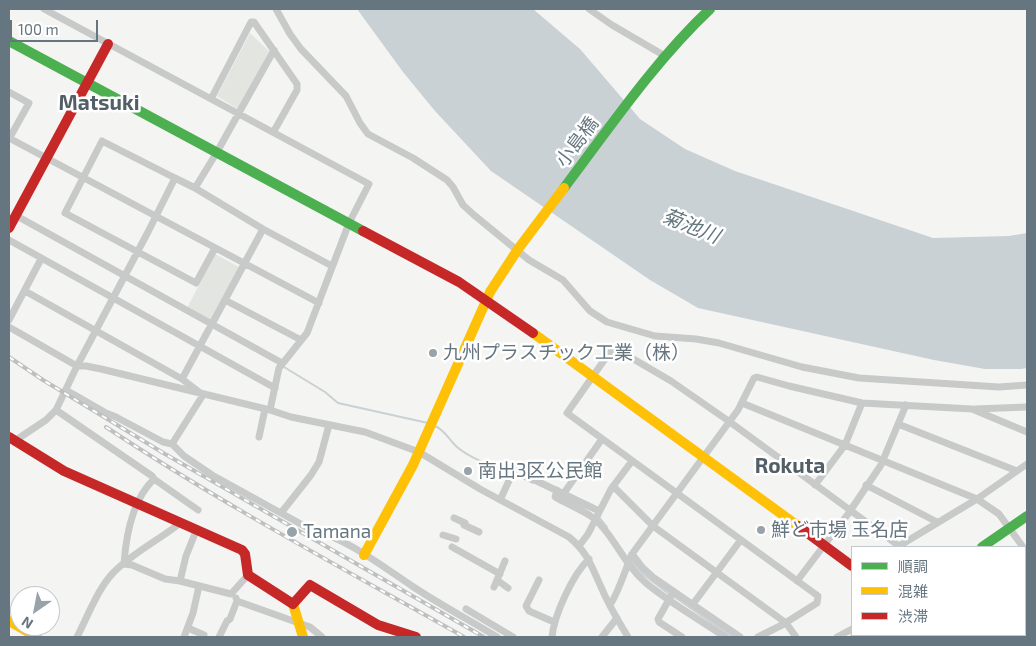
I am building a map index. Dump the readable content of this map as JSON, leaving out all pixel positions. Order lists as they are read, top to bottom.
{
  "streets": {
    "street": ["小島橋"]
  },
  "districts": ["Matsuki", "Rokuta"],
  "water": ["菊池川"],
  "places": [
    "九州プラスチック工業（株）",
    "南出3区公民館",
    "鮮ど市場 玉名店",
    "Tamana"
  ],
  "legend": ["順調", "混雑", "渋滞"],
  "scale_bar": "100 m",
  "north": "bottom left"
}
